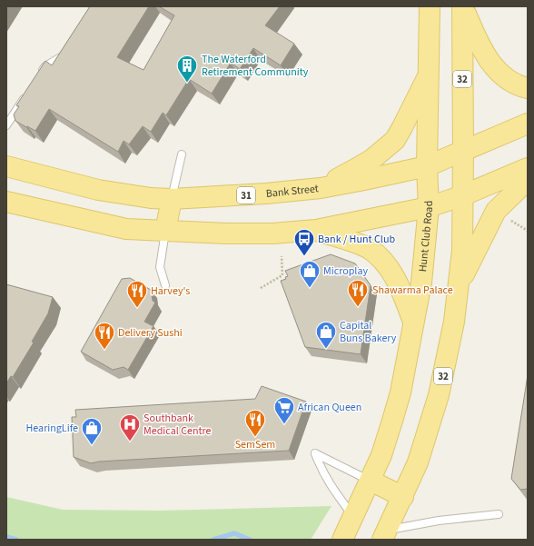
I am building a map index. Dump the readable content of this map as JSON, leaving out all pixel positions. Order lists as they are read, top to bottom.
{
  "streets": {
    "main road": [
      "32",
      "Bank Street",
      "31",
      "Hunt Club Road"
    ]
  },
  "crossings": [
    ["32", "Bank Street"],
    ["Bank Street", "Hunt Club Road"]
  ],
  "places": {
    "building": ["The Waterford Retirement Community"],
    "bus stop": ["Bank / Hunt Club"],
    "shop": ["Microplay", "Capital Buns Bakery", "HearingLife"],
    "restaurant": [
      "Shawarma Palace",
      "Harvey's",
      "Delivery Sushi",
      "SemSem"
    ],
    "supermarket": ["African Queen"],
    "hospital": ["Southbank Medical Centre"]
  }
}
